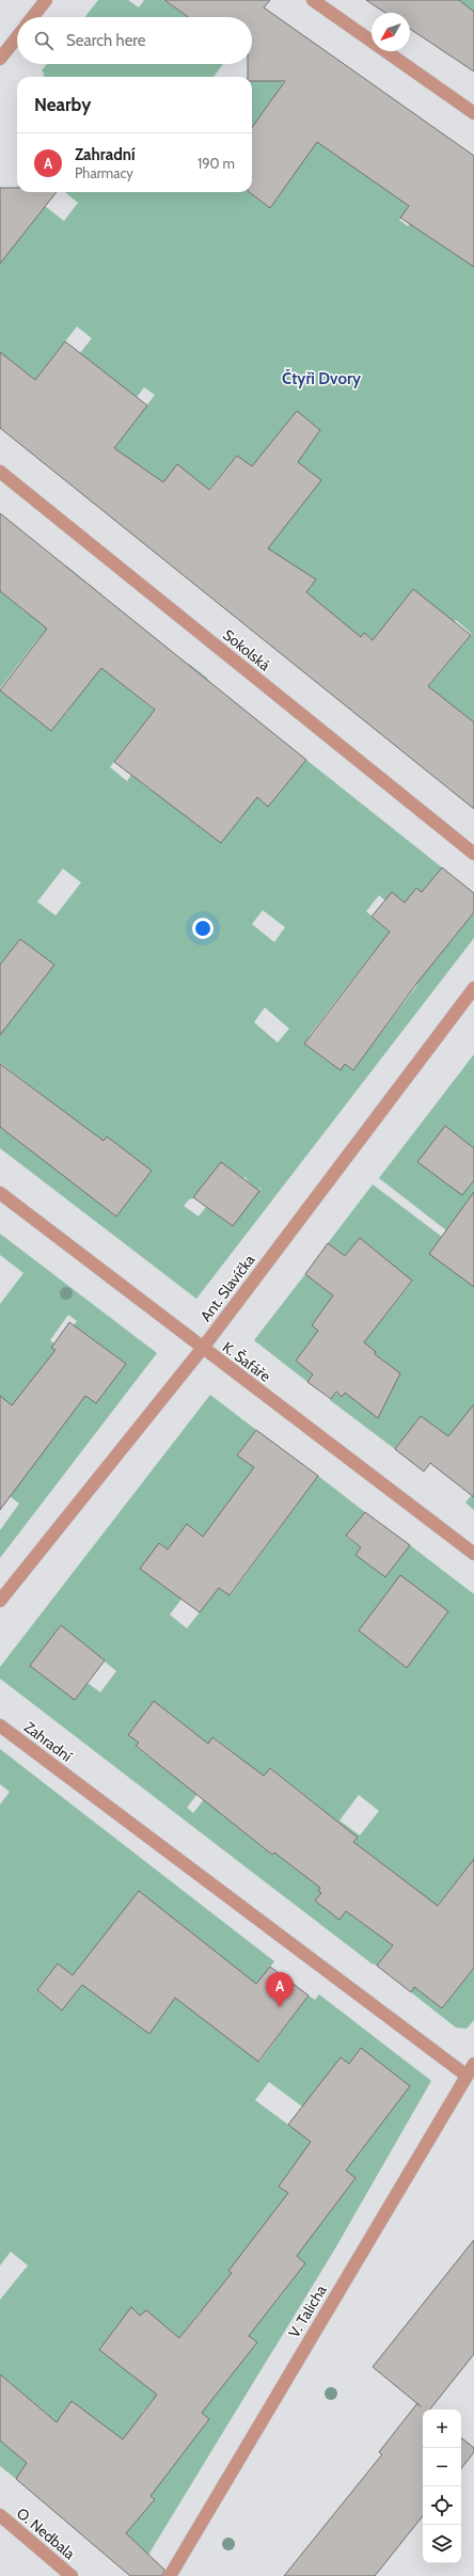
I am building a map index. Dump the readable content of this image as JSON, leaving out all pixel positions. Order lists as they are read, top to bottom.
{
  "streets": {
    "street": [
      "Sokolská",
      "Ant. Slavíčka",
      "K. Šafáře",
      "Zahradní",
      "V. Talicha",
      "O. Nedbala"
    ]
  },
  "crossings": [
    ["Ant. Slavíčka", "K. Šafáře"],
    ["Zahradní", "V. Talicha"]
  ],
  "districts": ["Čtyři Dvory"],
  "north": "bottom left",
  "page": {
    "search": "Search here",
    "heading": "Nearby",
    "list": [
      {
        "mark": "A",
        "name": "Zahradní",
        "note": "Pharmacy",
        "value": "190 m"
      }
    ],
    "pins": "A",
    "map_buttons": ["+", "−"]
  }
}
